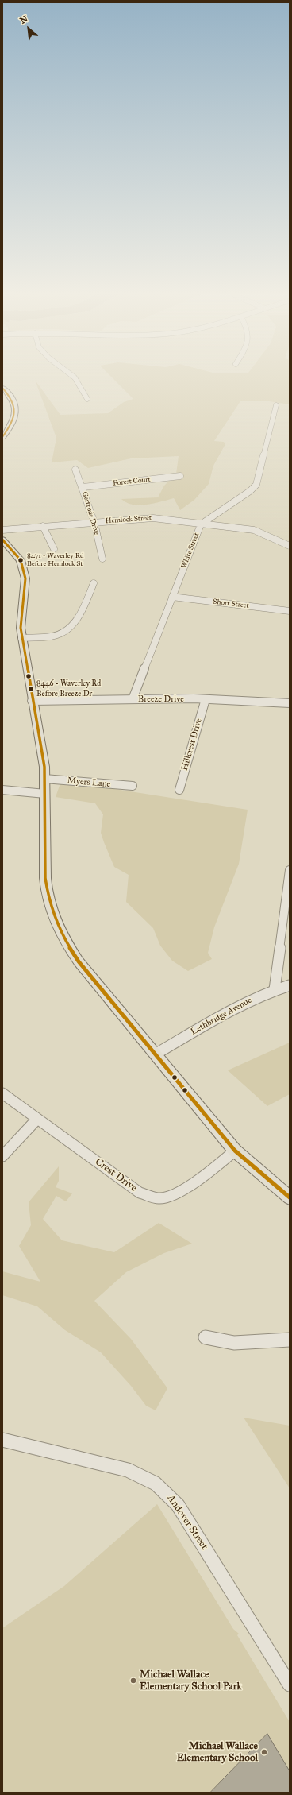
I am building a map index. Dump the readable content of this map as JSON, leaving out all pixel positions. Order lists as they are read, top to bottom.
{
  "streets": {
    "street": [
      "Forest Court",
      "Gertrude Drive",
      "Hemlock Street",
      "White Street",
      "Short Street",
      "Breeze Drive",
      "Hillcrest Drive",
      "Myers Lane",
      "Lethbridge Avenue",
      "Crest Drive",
      "Andover Street"
    ]
  },
  "crossings": [
    ["Forest Court", "Gertrude Drive"],
    ["Gertrude Drive", "Hemlock Street"],
    ["Hemlock Street", "White Street"],
    ["White Street", "Short Street"],
    ["White Street", "Breeze Drive"],
    ["Breeze Drive", "Hillcrest Drive"]
  ],
  "places": [
    "8471 - Waverley Rd Before Hemlock St",
    "8446 - Waverley Rd Before Breeze Dr",
    "Michael Wallace Elementary School Park",
    "Michael Wallace Elementary School"
  ],
  "north": "top left"
}
